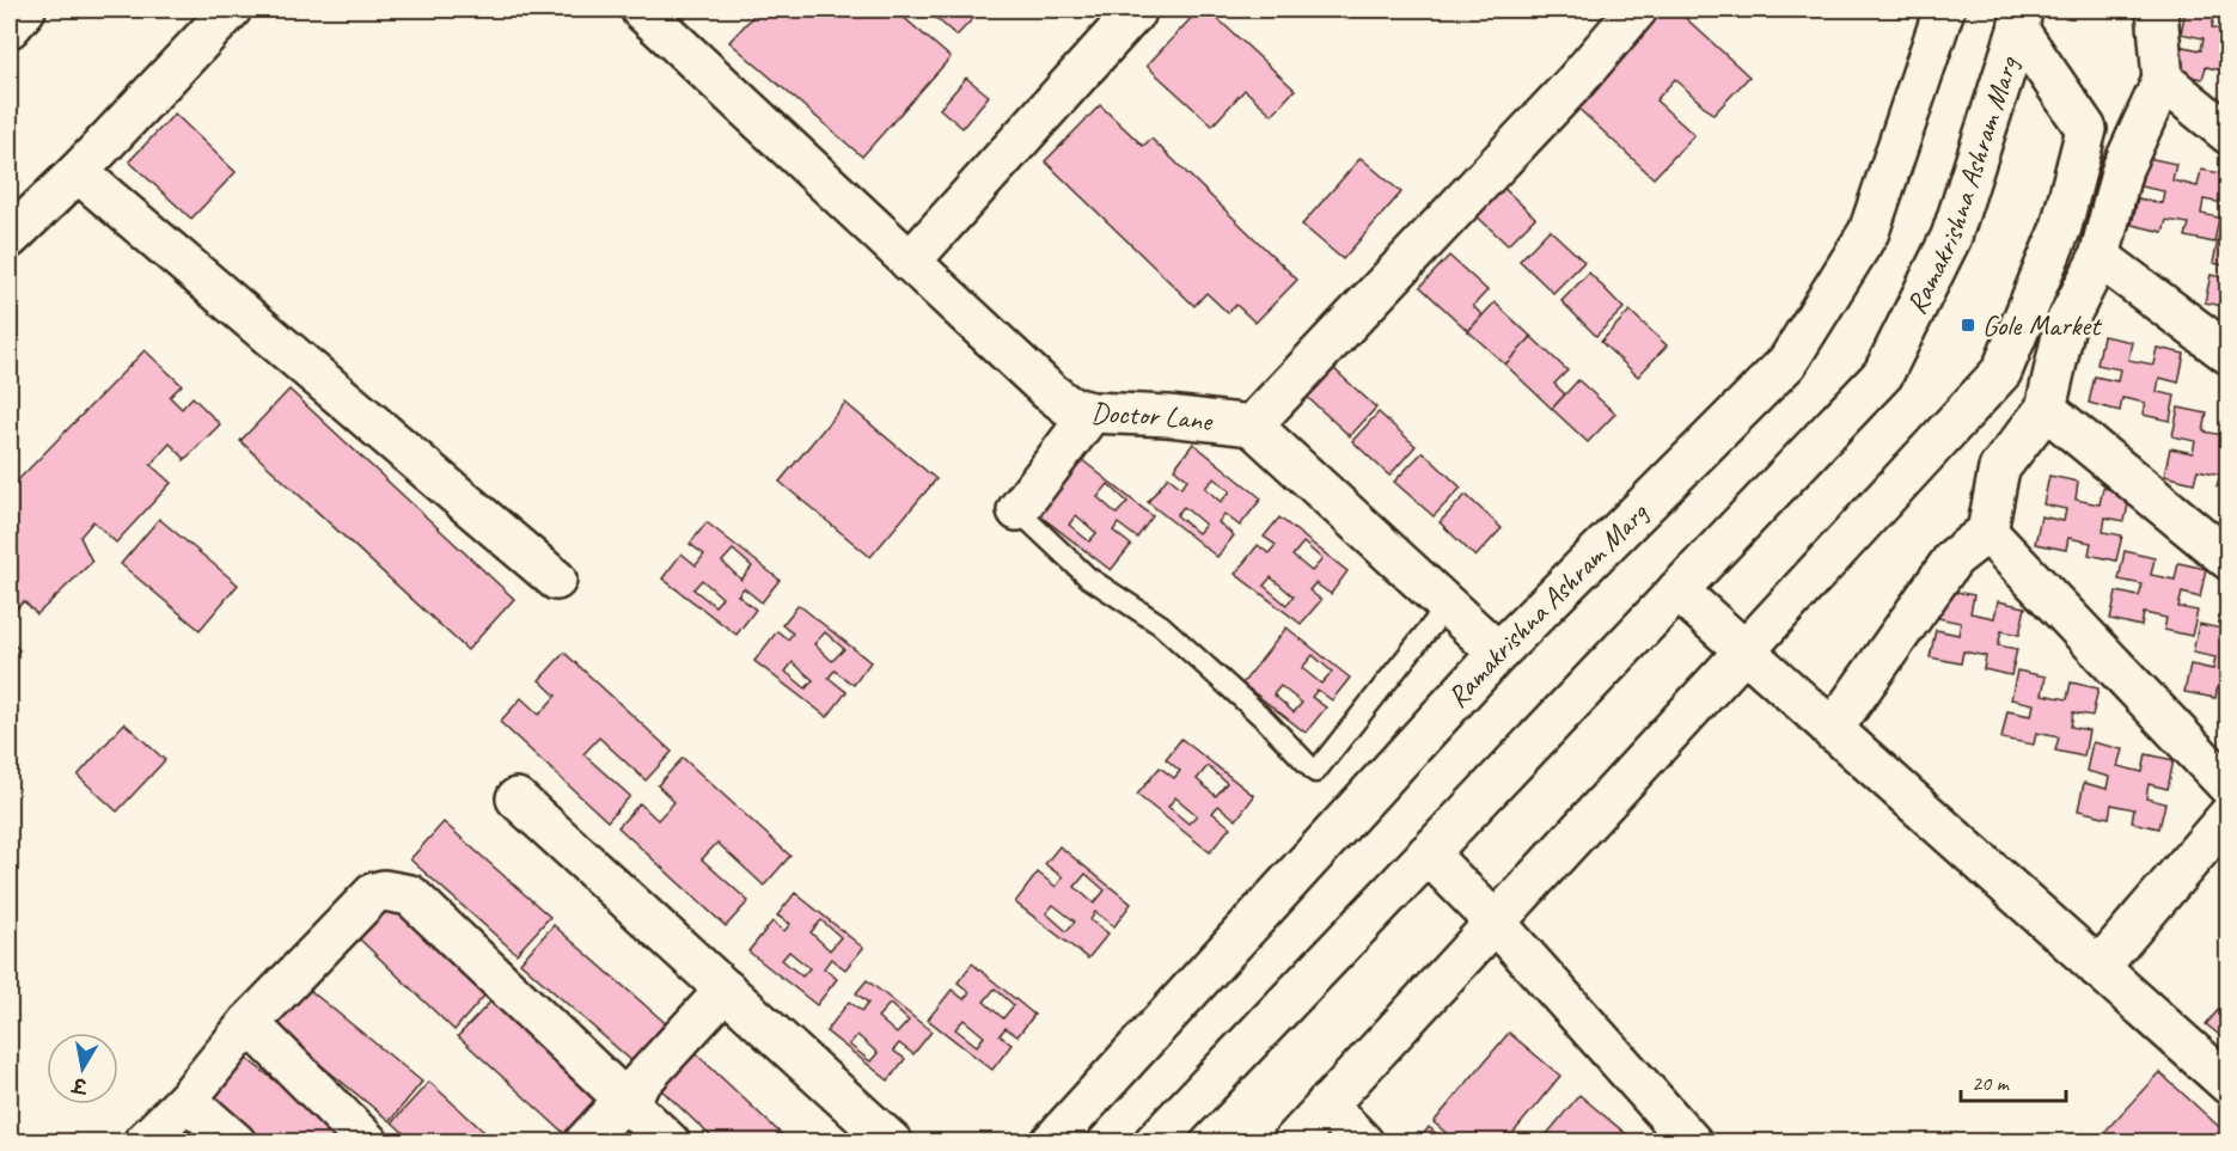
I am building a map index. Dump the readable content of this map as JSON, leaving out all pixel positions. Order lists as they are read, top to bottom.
{
  "streets": {
    "street": ["Ramakrishna Ashram Marg", "Doctor Lane"]
  },
  "places": {
    "transit": ["Gole Market"]
  },
  "scale_bar": "20 m",
  "north": "bottom"
}
